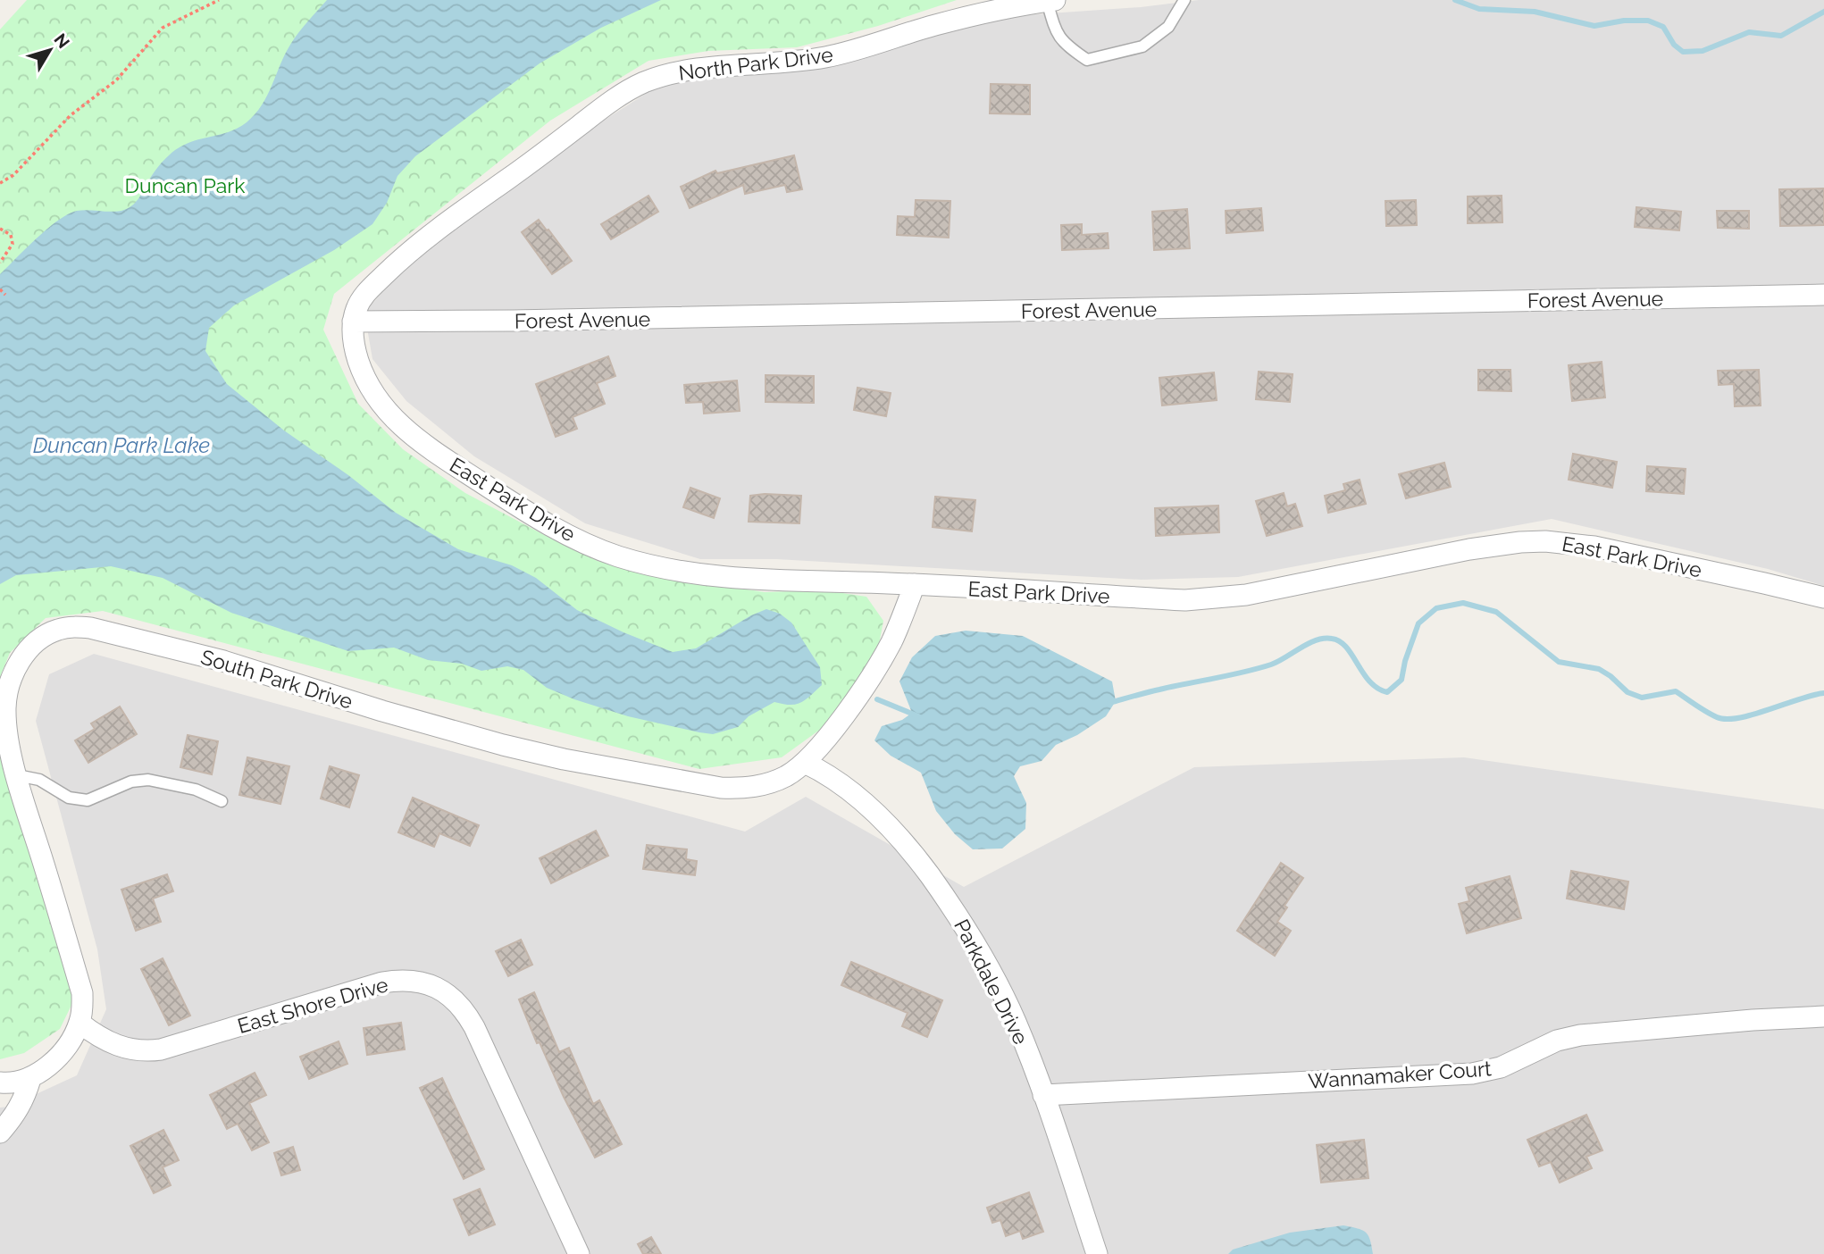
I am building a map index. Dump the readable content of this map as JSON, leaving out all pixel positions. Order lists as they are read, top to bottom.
{
  "streets": {
    "street": [
      "North Park Drive",
      "Forest Avenue",
      "East Park Drive",
      "South Park Drive",
      "Parkdale Drive",
      "East Shore Drive",
      "Wannamaker Court"
    ]
  },
  "crossings": [
    ["North Park Drive", "Forest Avenue"],
    ["North Park Drive", "East Park Drive"],
    ["Forest Avenue", "East Park Drive"],
    ["East Park Drive", "South Park Drive"],
    ["South Park Drive", "Parkdale Drive"],
    ["South Park Drive", "East Shore Drive"],
    ["Parkdale Drive", "Wannamaker Court"]
  ],
  "water": ["Duncan Park Lake"],
  "parks": ["Duncan Park"],
  "north": "top right"
}
